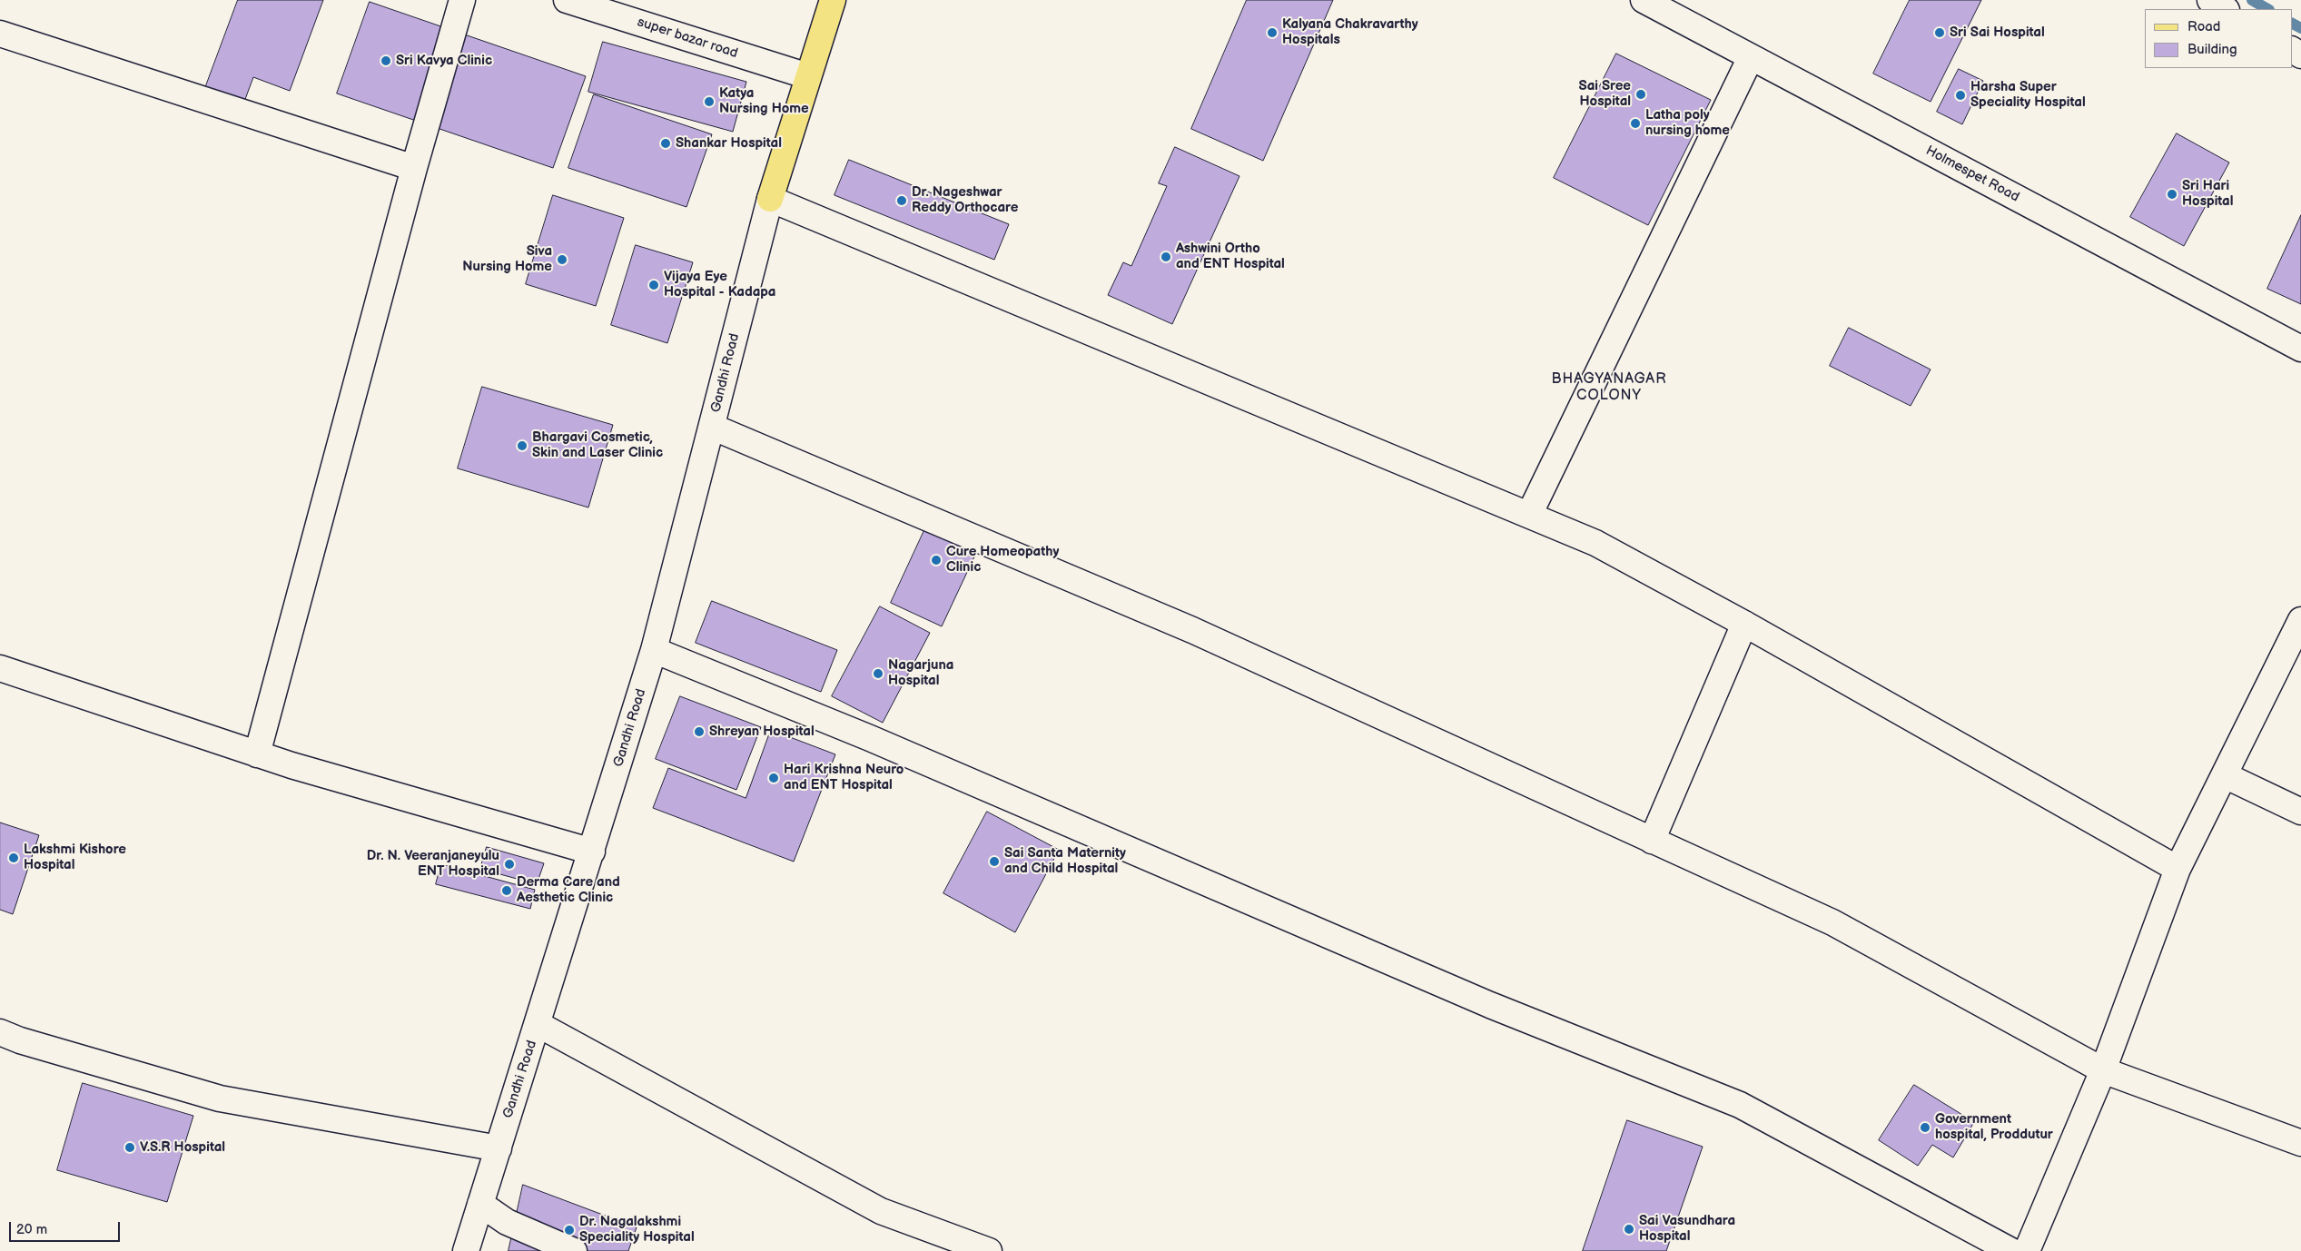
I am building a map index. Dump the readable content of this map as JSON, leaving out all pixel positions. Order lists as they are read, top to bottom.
{
  "streets": {
    "street": ["super bazar road", "Holmespet Road", "Gandhi Road"]
  },
  "districts": ["BHAGYANAGAR COLONY"],
  "places": [
    "Kalyana Chakravarthy Hospitals",
    "Sri Sai Hospital",
    "Sri Kavya Clinic",
    "Sai Sree Hospital",
    "Harsha Super Speciality Hospital",
    "Katya Nursing Home",
    "Latha poly nursing home",
    "Shankar Hospital",
    "Sri Hari Hospital",
    "Dr. Nageshwar Reddy Orthocare",
    "Ashwini Ortho and ENT Hospital",
    "Siva Nursing Home",
    "Vijaya Eye Hospital - Kadapa",
    "Bhargavi Cosmetic, Skin and Laser Clinic",
    "Cure Homeopathy Clinic",
    "Nagarjuna Hospital",
    "Shreyan Hospital",
    "Hari Krishna Neuro and ENT Hospital",
    "Lakshmi Kishore Hospital",
    "Sai Santa Maternity and Child Hospital",
    "Dr. N. Veeranjaneyulu ENT Hospital",
    "Derma Care and Aesthetic Clinic",
    "Government hospital, Proddutur",
    "V.S.R Hospital",
    "Sai Vasundhara Hospital",
    "Dr. Nagalakshmi Speciality Hospital"
  ],
  "legend": ["Road", "Building"],
  "scale_bar": "20 m"
}
